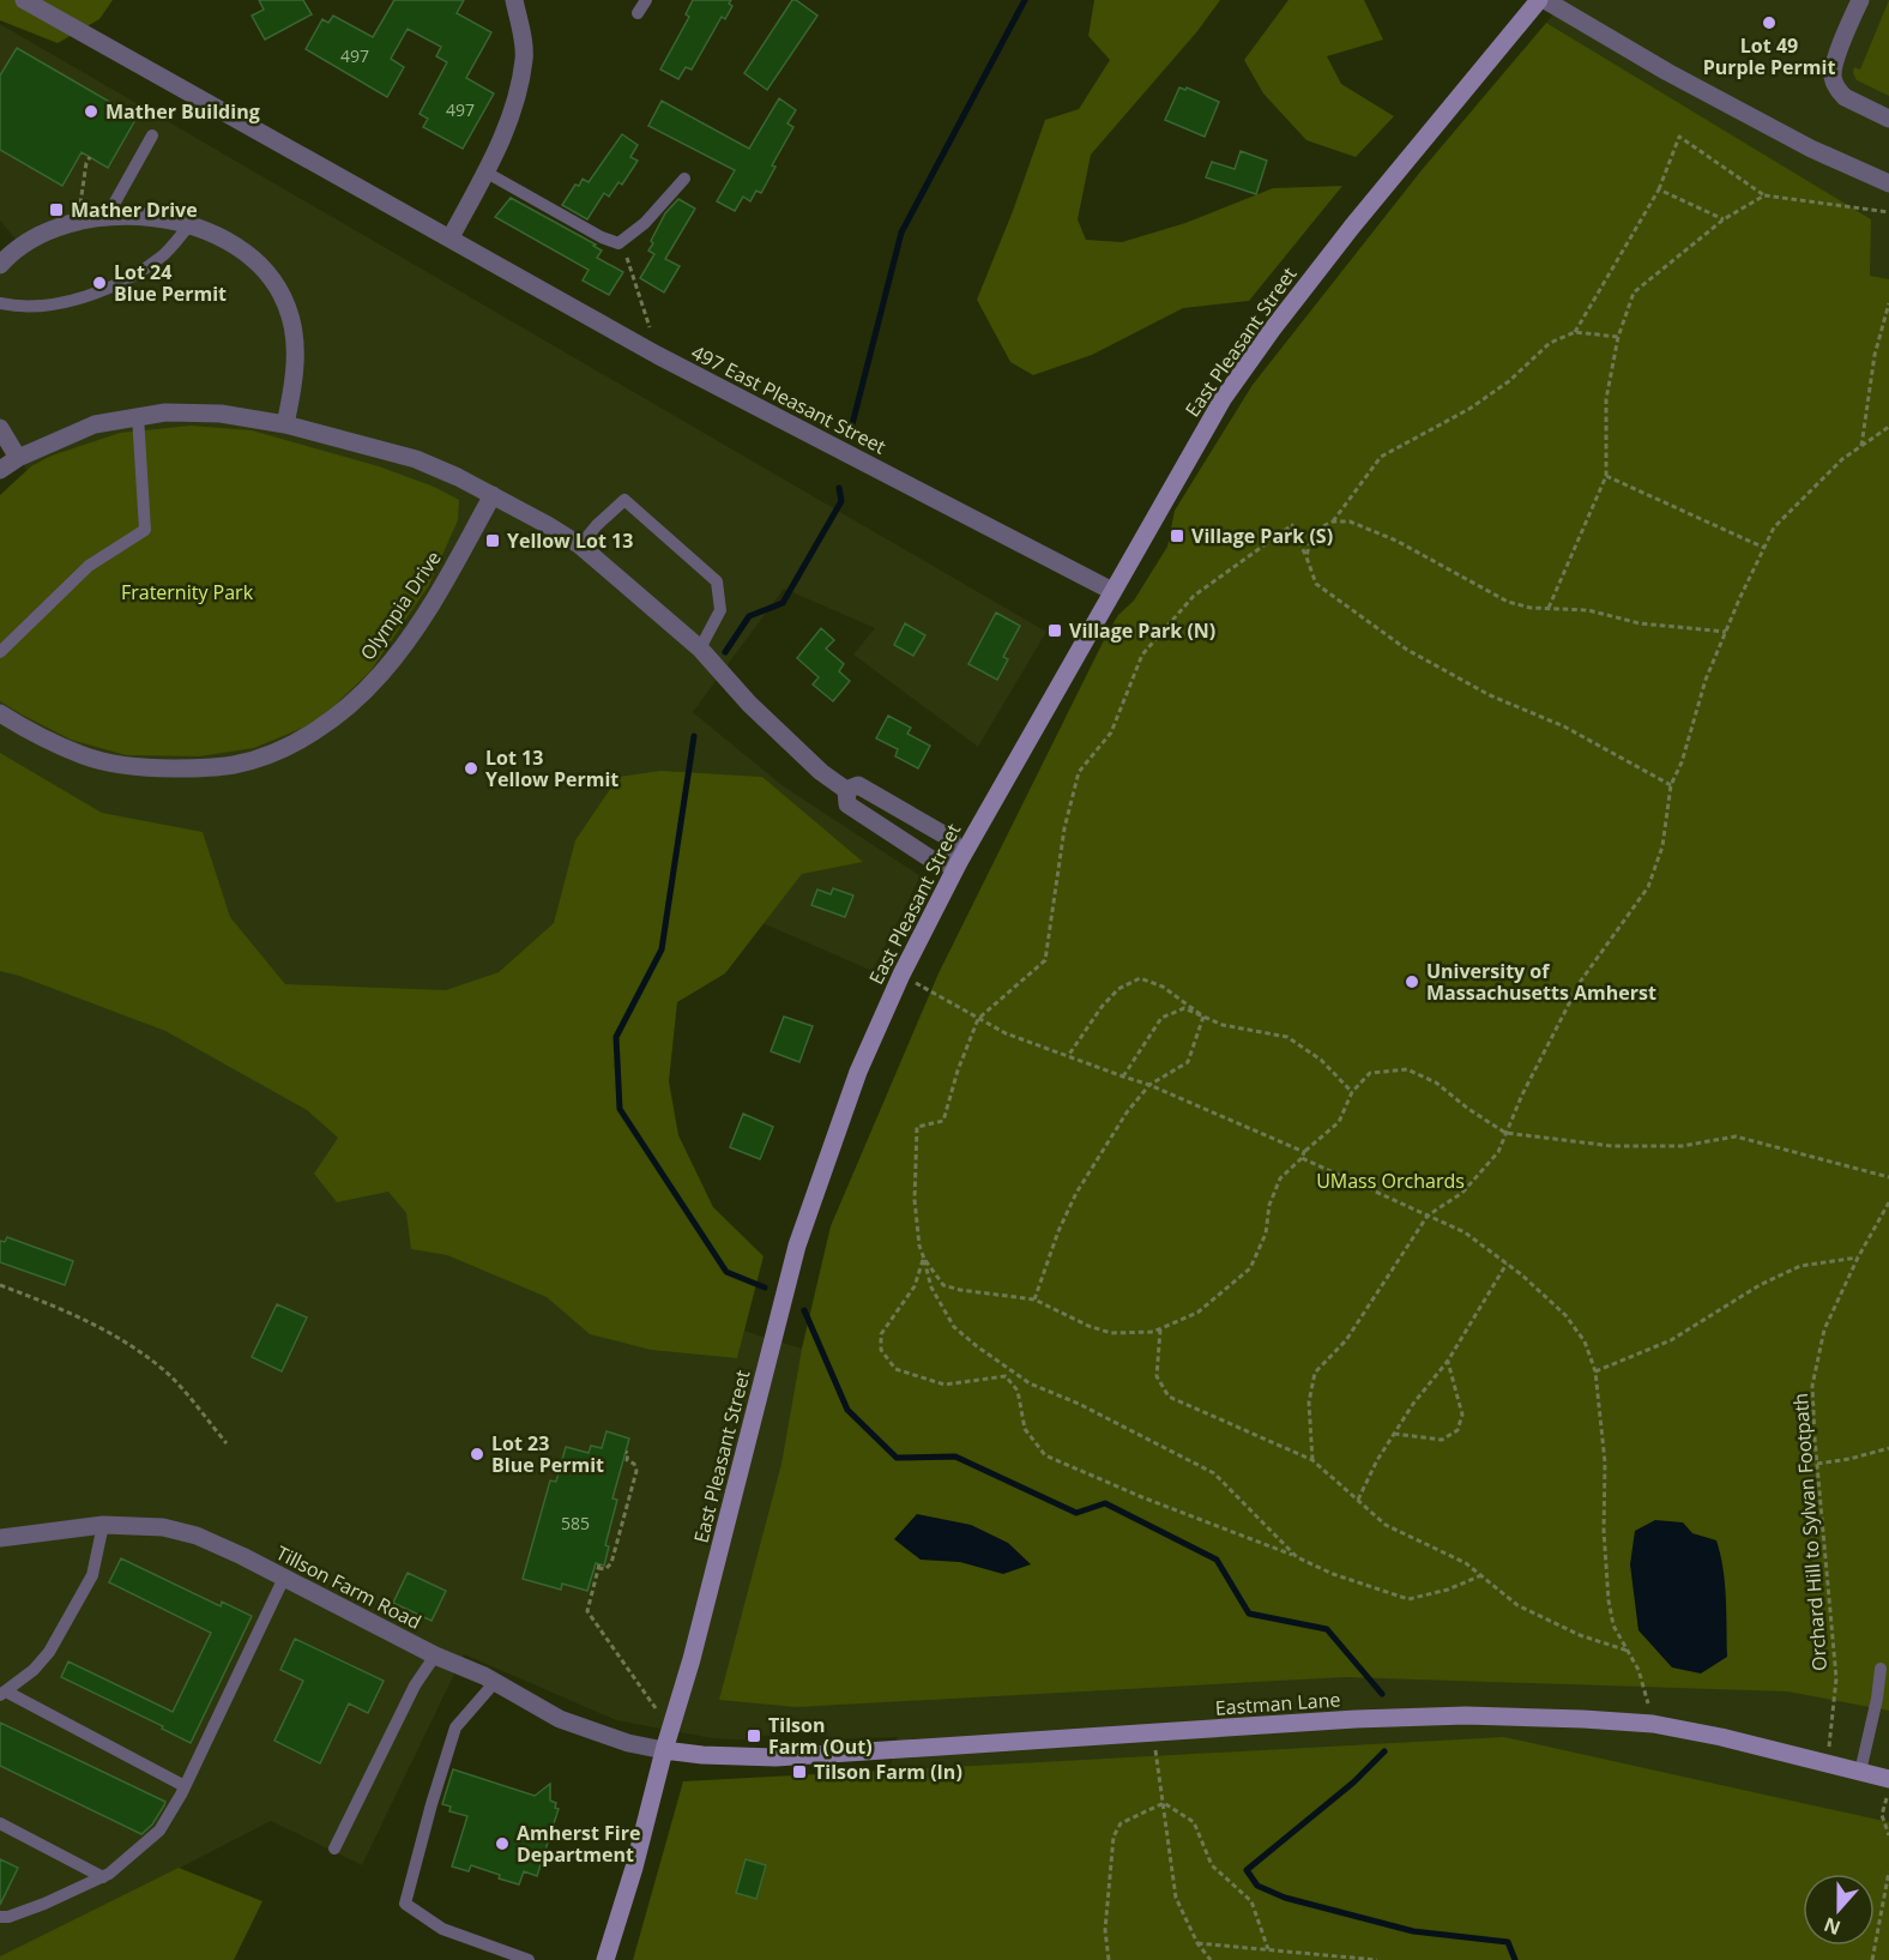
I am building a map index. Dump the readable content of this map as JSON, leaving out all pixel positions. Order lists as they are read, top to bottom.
{
  "streets": {
    "main road": ["East Pleasant Street", "Eastman Lane"],
    "street": ["497 East Pleasant Street", "Olympia Drive", "Tillson Farm Road"],
    "path": ["Orchard Hill to Sylvan Footpath"]
  },
  "crossings": [
    ["East Pleasant Street", "497 East Pleasant Street"],
    ["East Pleasant Street", "Tillson Farm Road"],
    ["East Pleasant Street", "Eastman Lane"],
    ["Tillson Farm Road", "Eastman Lane"]
  ],
  "parks": ["Fraternity Park", "UMass Orchards"],
  "places": {
    "other": [
      "Lot 49 Purple Permit",
      "Mather Building",
      "Lot 24 Blue Permit",
      "Lot 13 Yellow Permit",
      "University of Massachusetts Amherst",
      "Lot 23 Blue Permit",
      "Amherst Fire Department"
    ],
    "transit": [
      "Mather Drive",
      "Village Park (S)",
      "Yellow Lot 13",
      "Village Park (N)",
      "Tilson Farm (Out)",
      "Tilson Farm (In)"
    ]
  },
  "house_numbers": ["497", "497", "585"],
  "north": "bottom"
}
